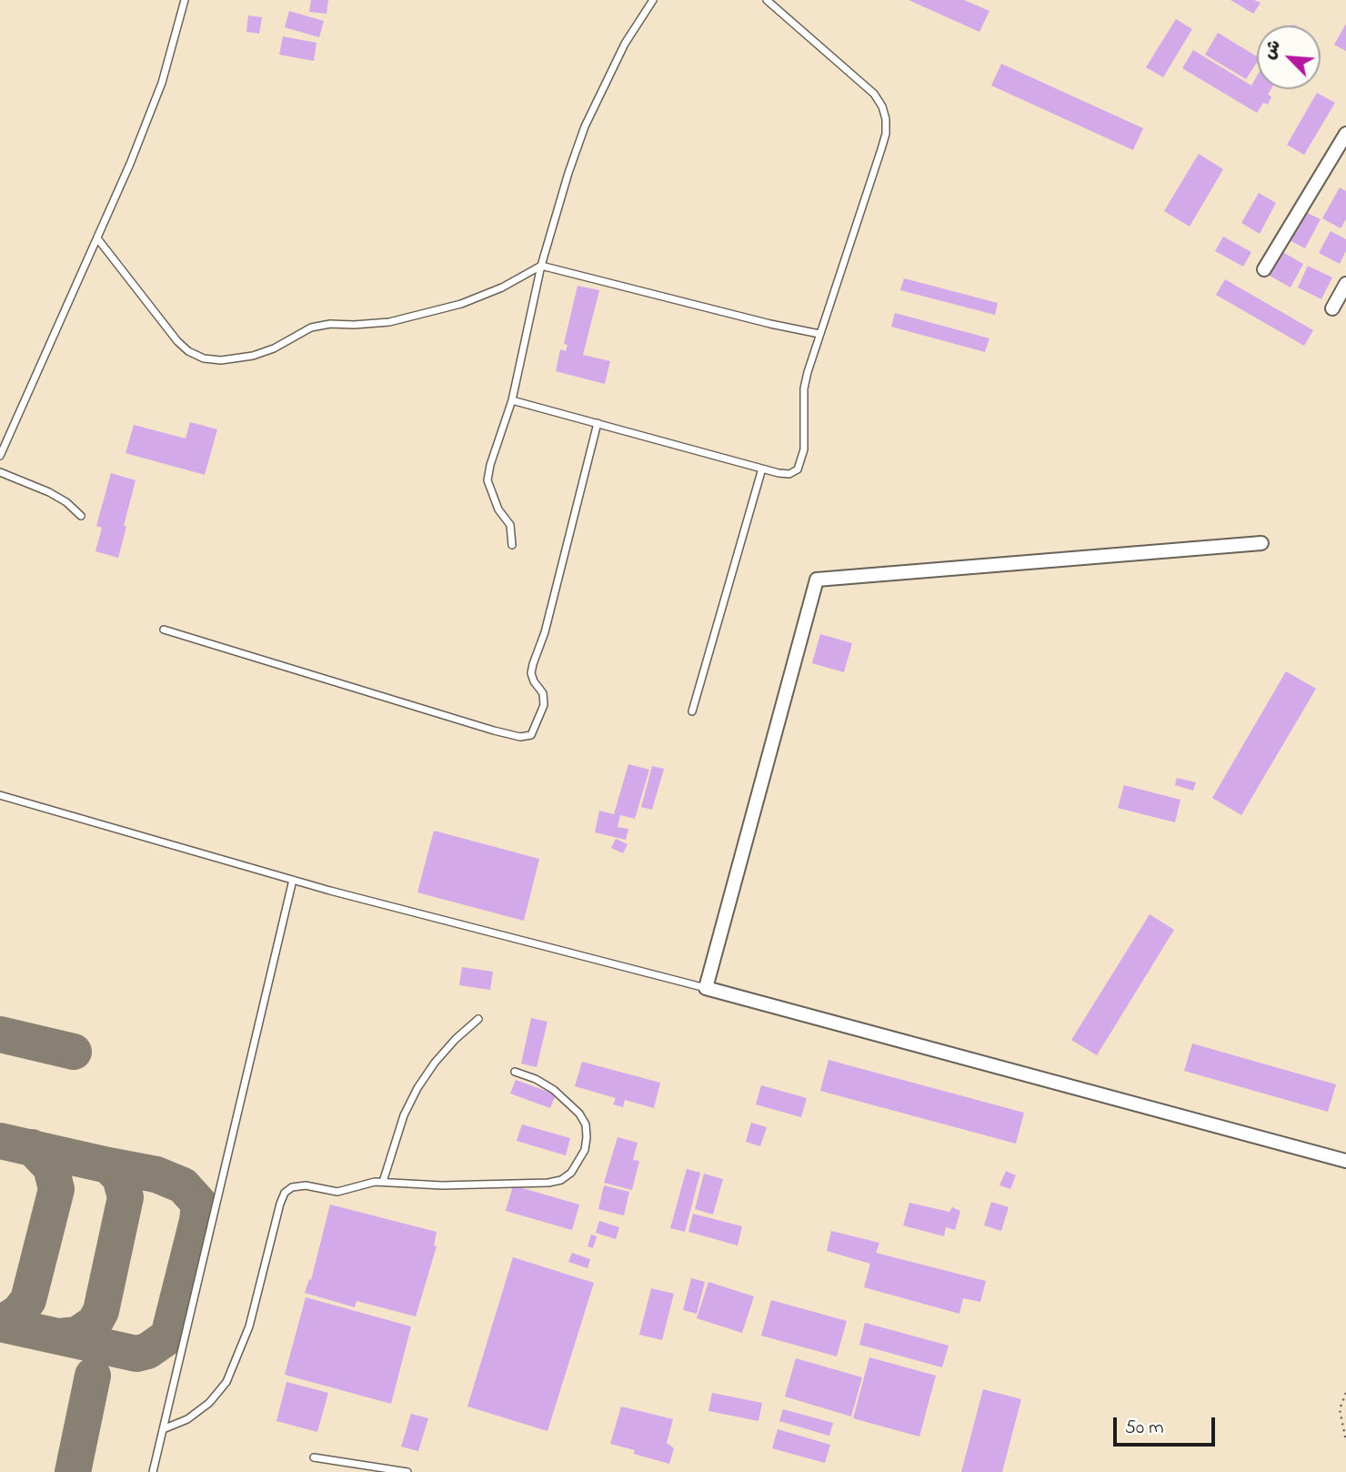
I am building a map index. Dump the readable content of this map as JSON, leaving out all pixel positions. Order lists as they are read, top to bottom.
{
  "scale_bar": "50 m",
  "north": "top left"
}
